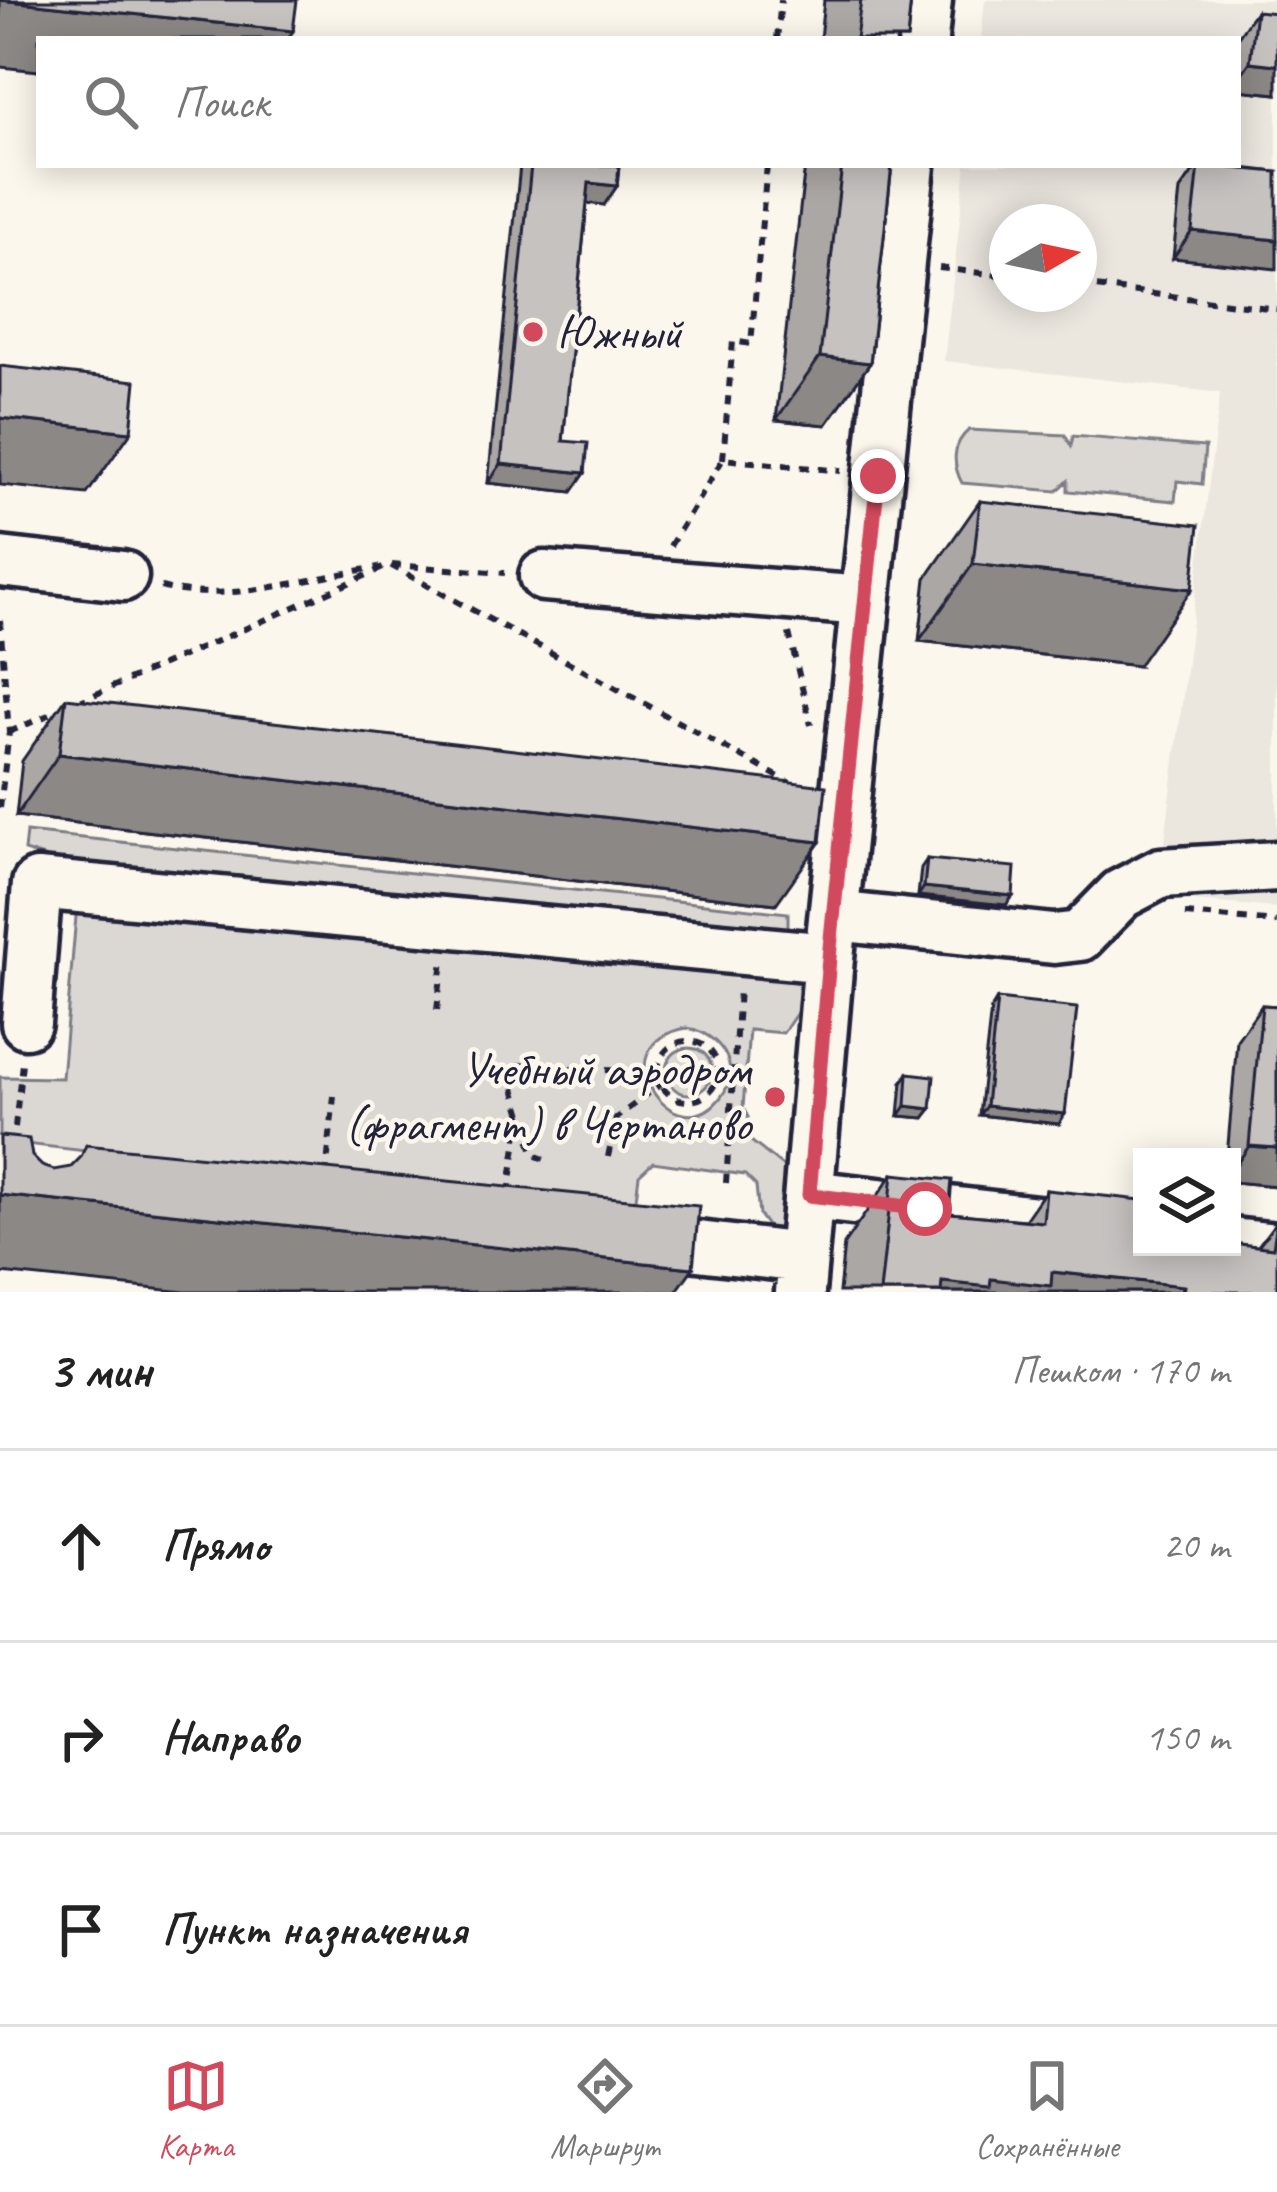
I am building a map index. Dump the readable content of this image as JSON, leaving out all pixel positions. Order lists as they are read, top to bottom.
{
  "places": ["Южный", "Учебный аэродром (фрагмент) в Чертаново"],
  "north": "right",
  "page": {
    "search": "Поиск",
    "heading": ["3 мин", "Пешком · 170 m"],
    "list": [
      ["Прямо", "20 m"],
      ["Направо", "150 m"],
      "Пункт назначения"
    ],
    "nav": ["Карта", "Маршрут", "Сохранённые"]
  }
}
